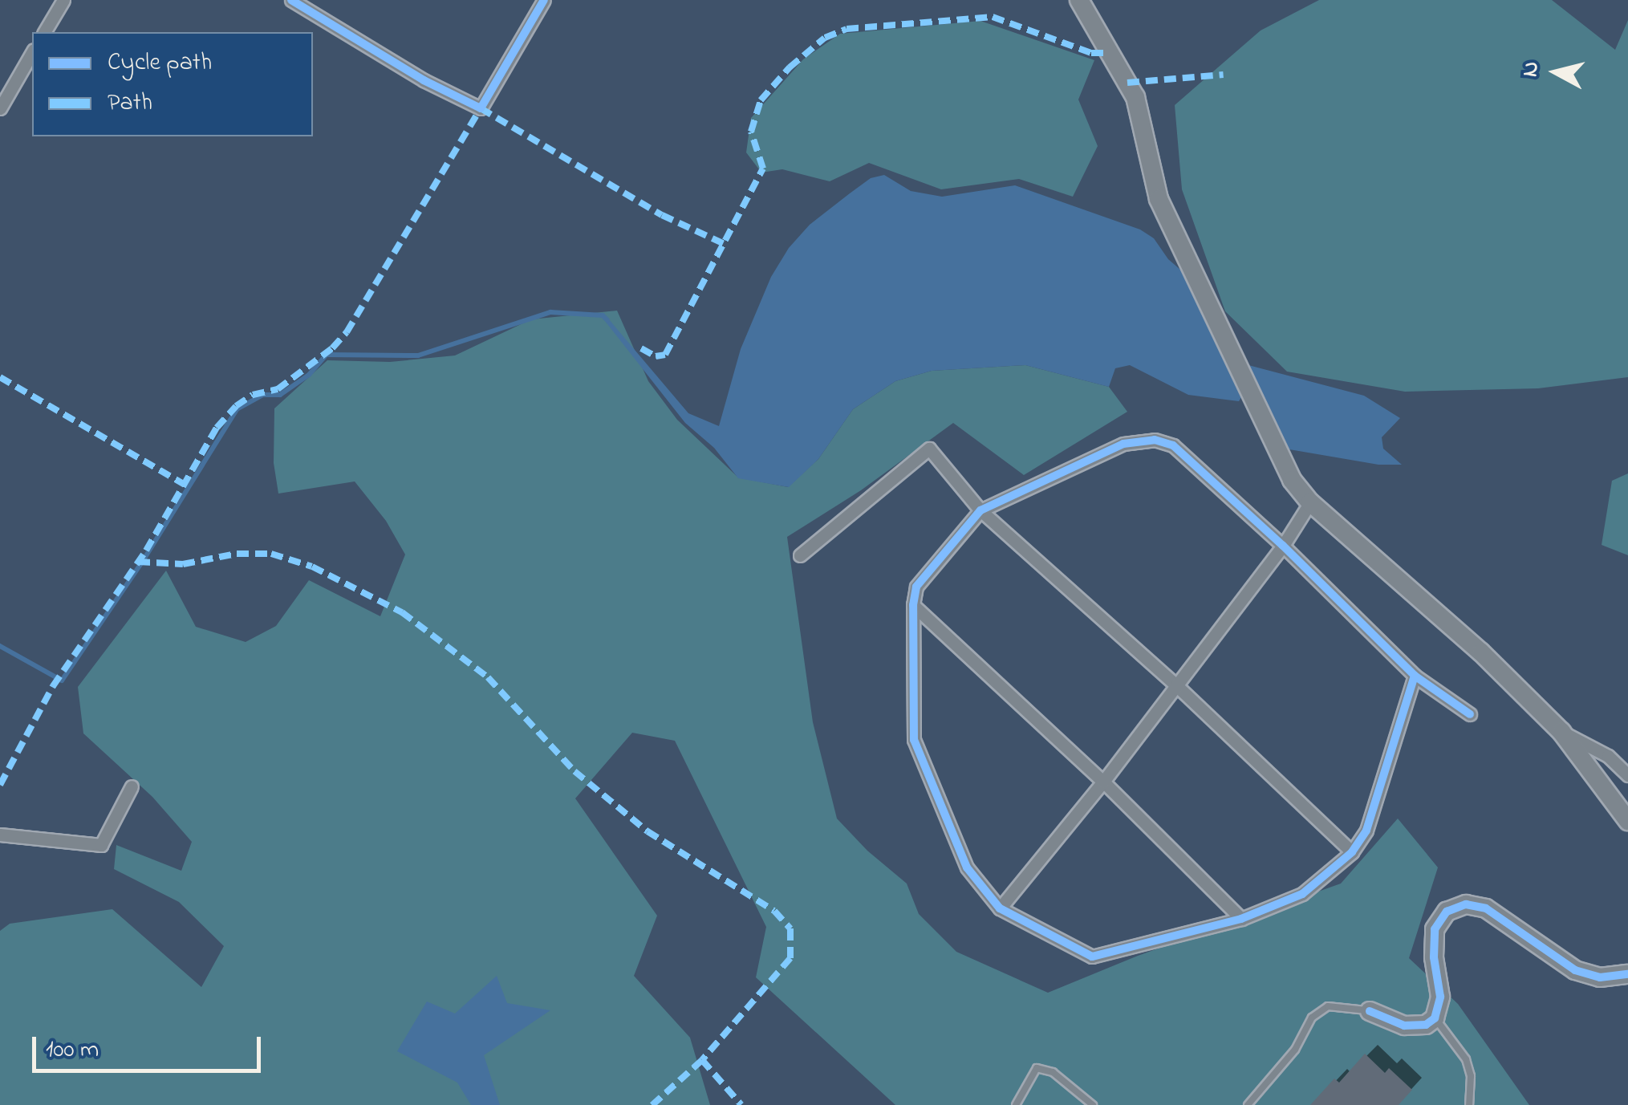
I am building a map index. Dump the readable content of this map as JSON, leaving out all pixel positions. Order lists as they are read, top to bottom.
{
  "legend": ["Cycle path", "Path"],
  "scale_bar": "100 m",
  "north": "left"
}
